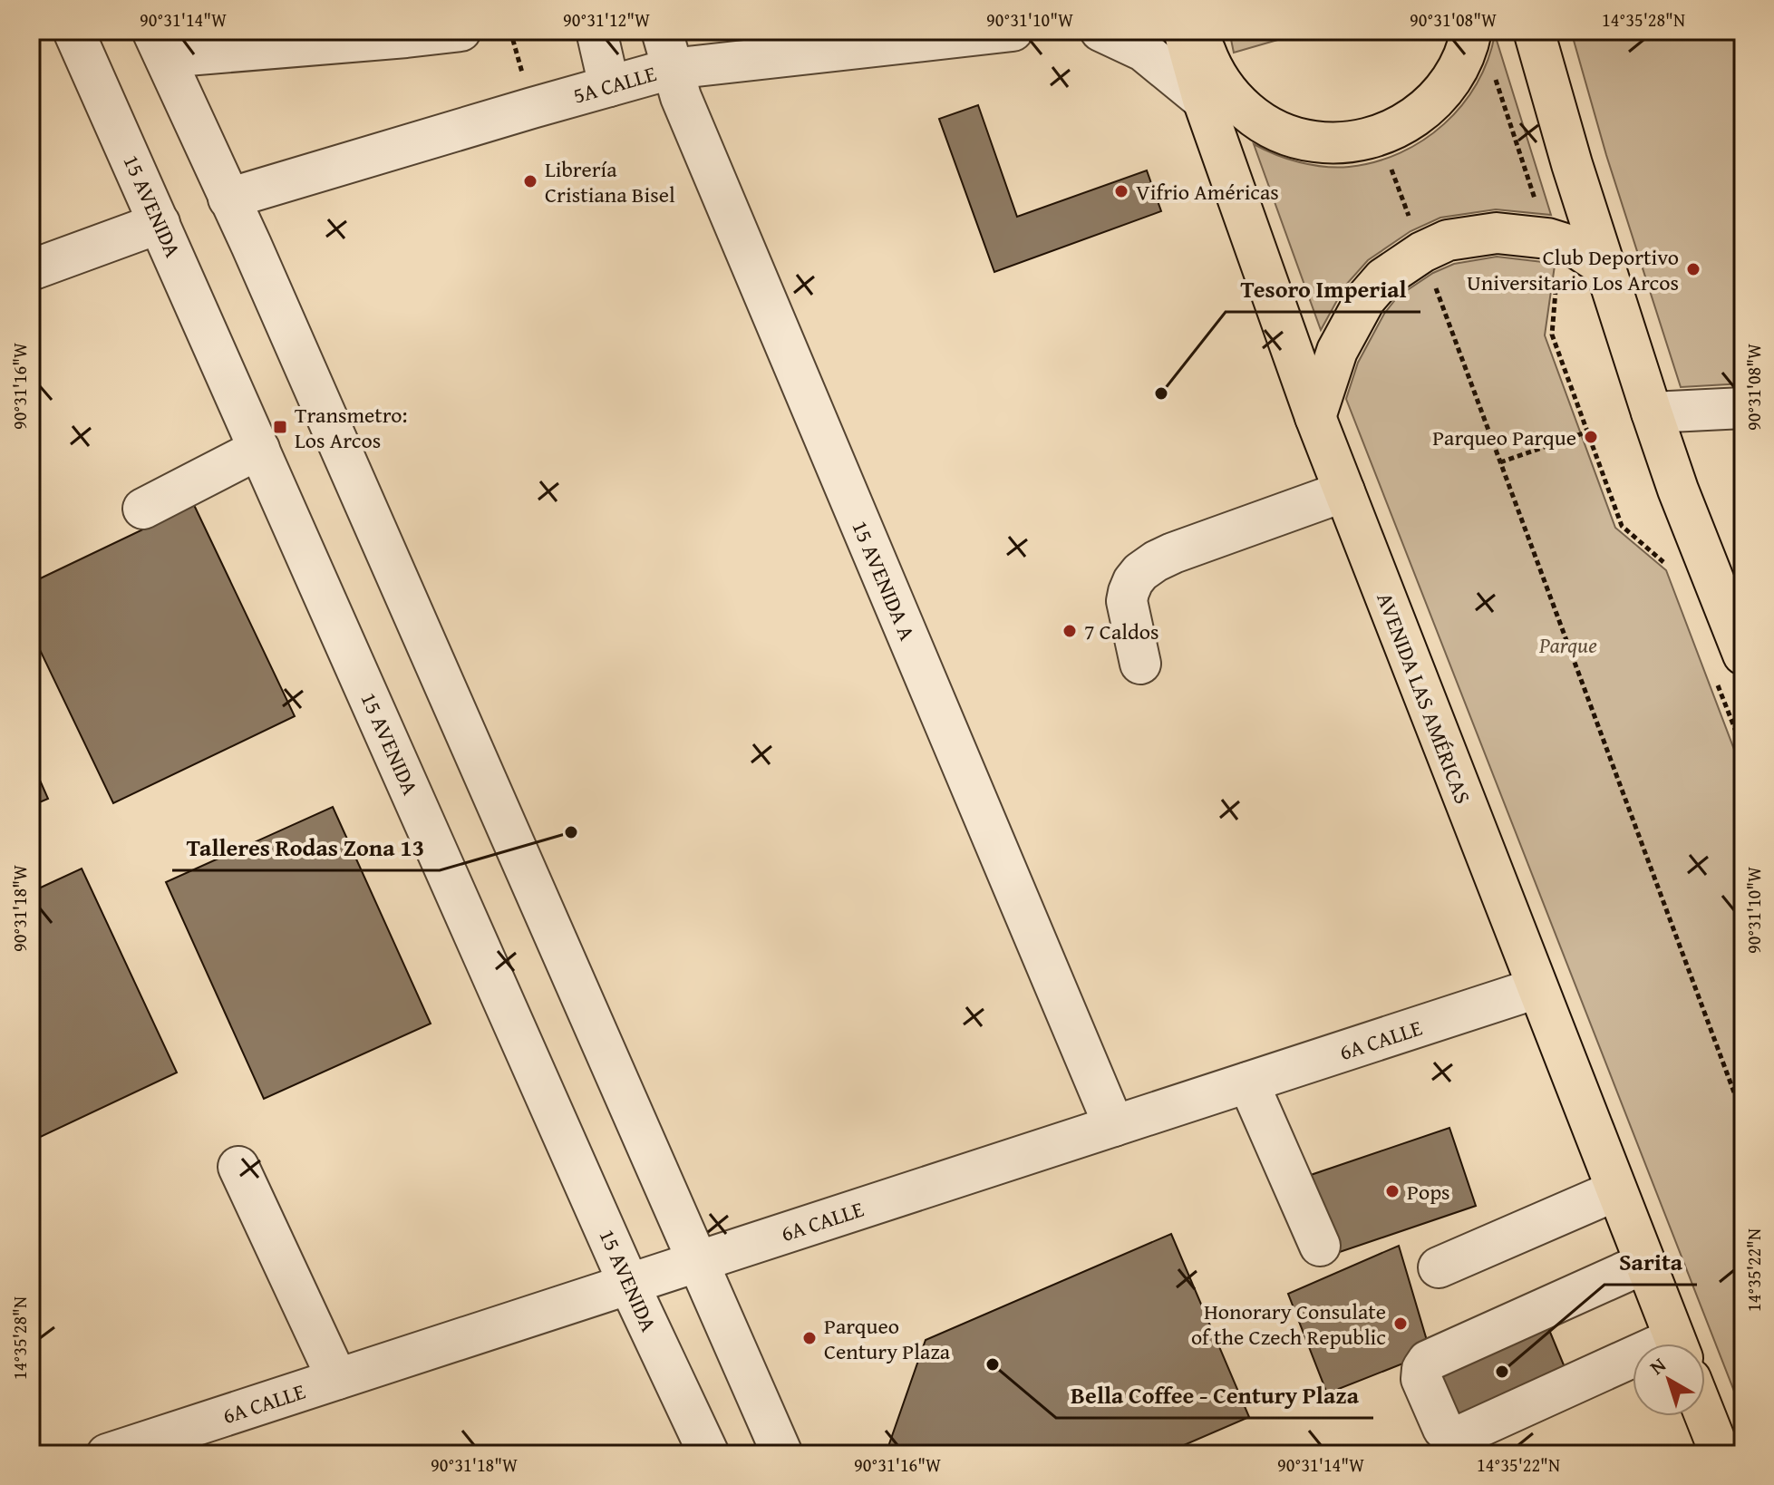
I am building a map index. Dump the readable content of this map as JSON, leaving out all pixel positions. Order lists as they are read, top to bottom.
{
  "streets": {
    "main road": ["AVENIDA LAS AMÉRICAS"],
    "street": [
      "5A CALLE",
      "15 AVENIDA",
      "15 AVENIDA A",
      "6A CALLE"
    ]
  },
  "crossings": [
    ["5A CALLE", "15 AVENIDA A"],
    ["15 AVENIDA", "6A CALLE"],
    ["15 AVENIDA A", "6A CALLE"],
    ["AVENIDA LAS AMÉRICAS", "6A CALLE"]
  ],
  "parks": ["Parque"],
  "places": {
    "other": [
      "Librería Cristiana Bisel",
      "Vifrio Américas",
      "Club Deportivo Universitario Los Arcos",
      "Tesoro Imperial",
      "Parqueo Parque",
      "7 Caldos",
      "Talleres Rodas Zona 13",
      "Pops",
      "Honorary Consulate of the Czech Republic",
      "Parqueo Century Plaza",
      "Bella Coffee - Century Plaza",
      "Sarita"
    ],
    "transit": ["Transmetro: Los Arcos"]
  },
  "north": "top left",
  "coordinates": [
    "90°31'14\"W",
    "90°31'12\"W",
    "90°31'10\"W",
    "90°31'08\"W",
    "14°35'28\"N",
    "90°31'16\"W",
    "90°31'18\"W",
    "14°35'22\"N"
  ]
}
